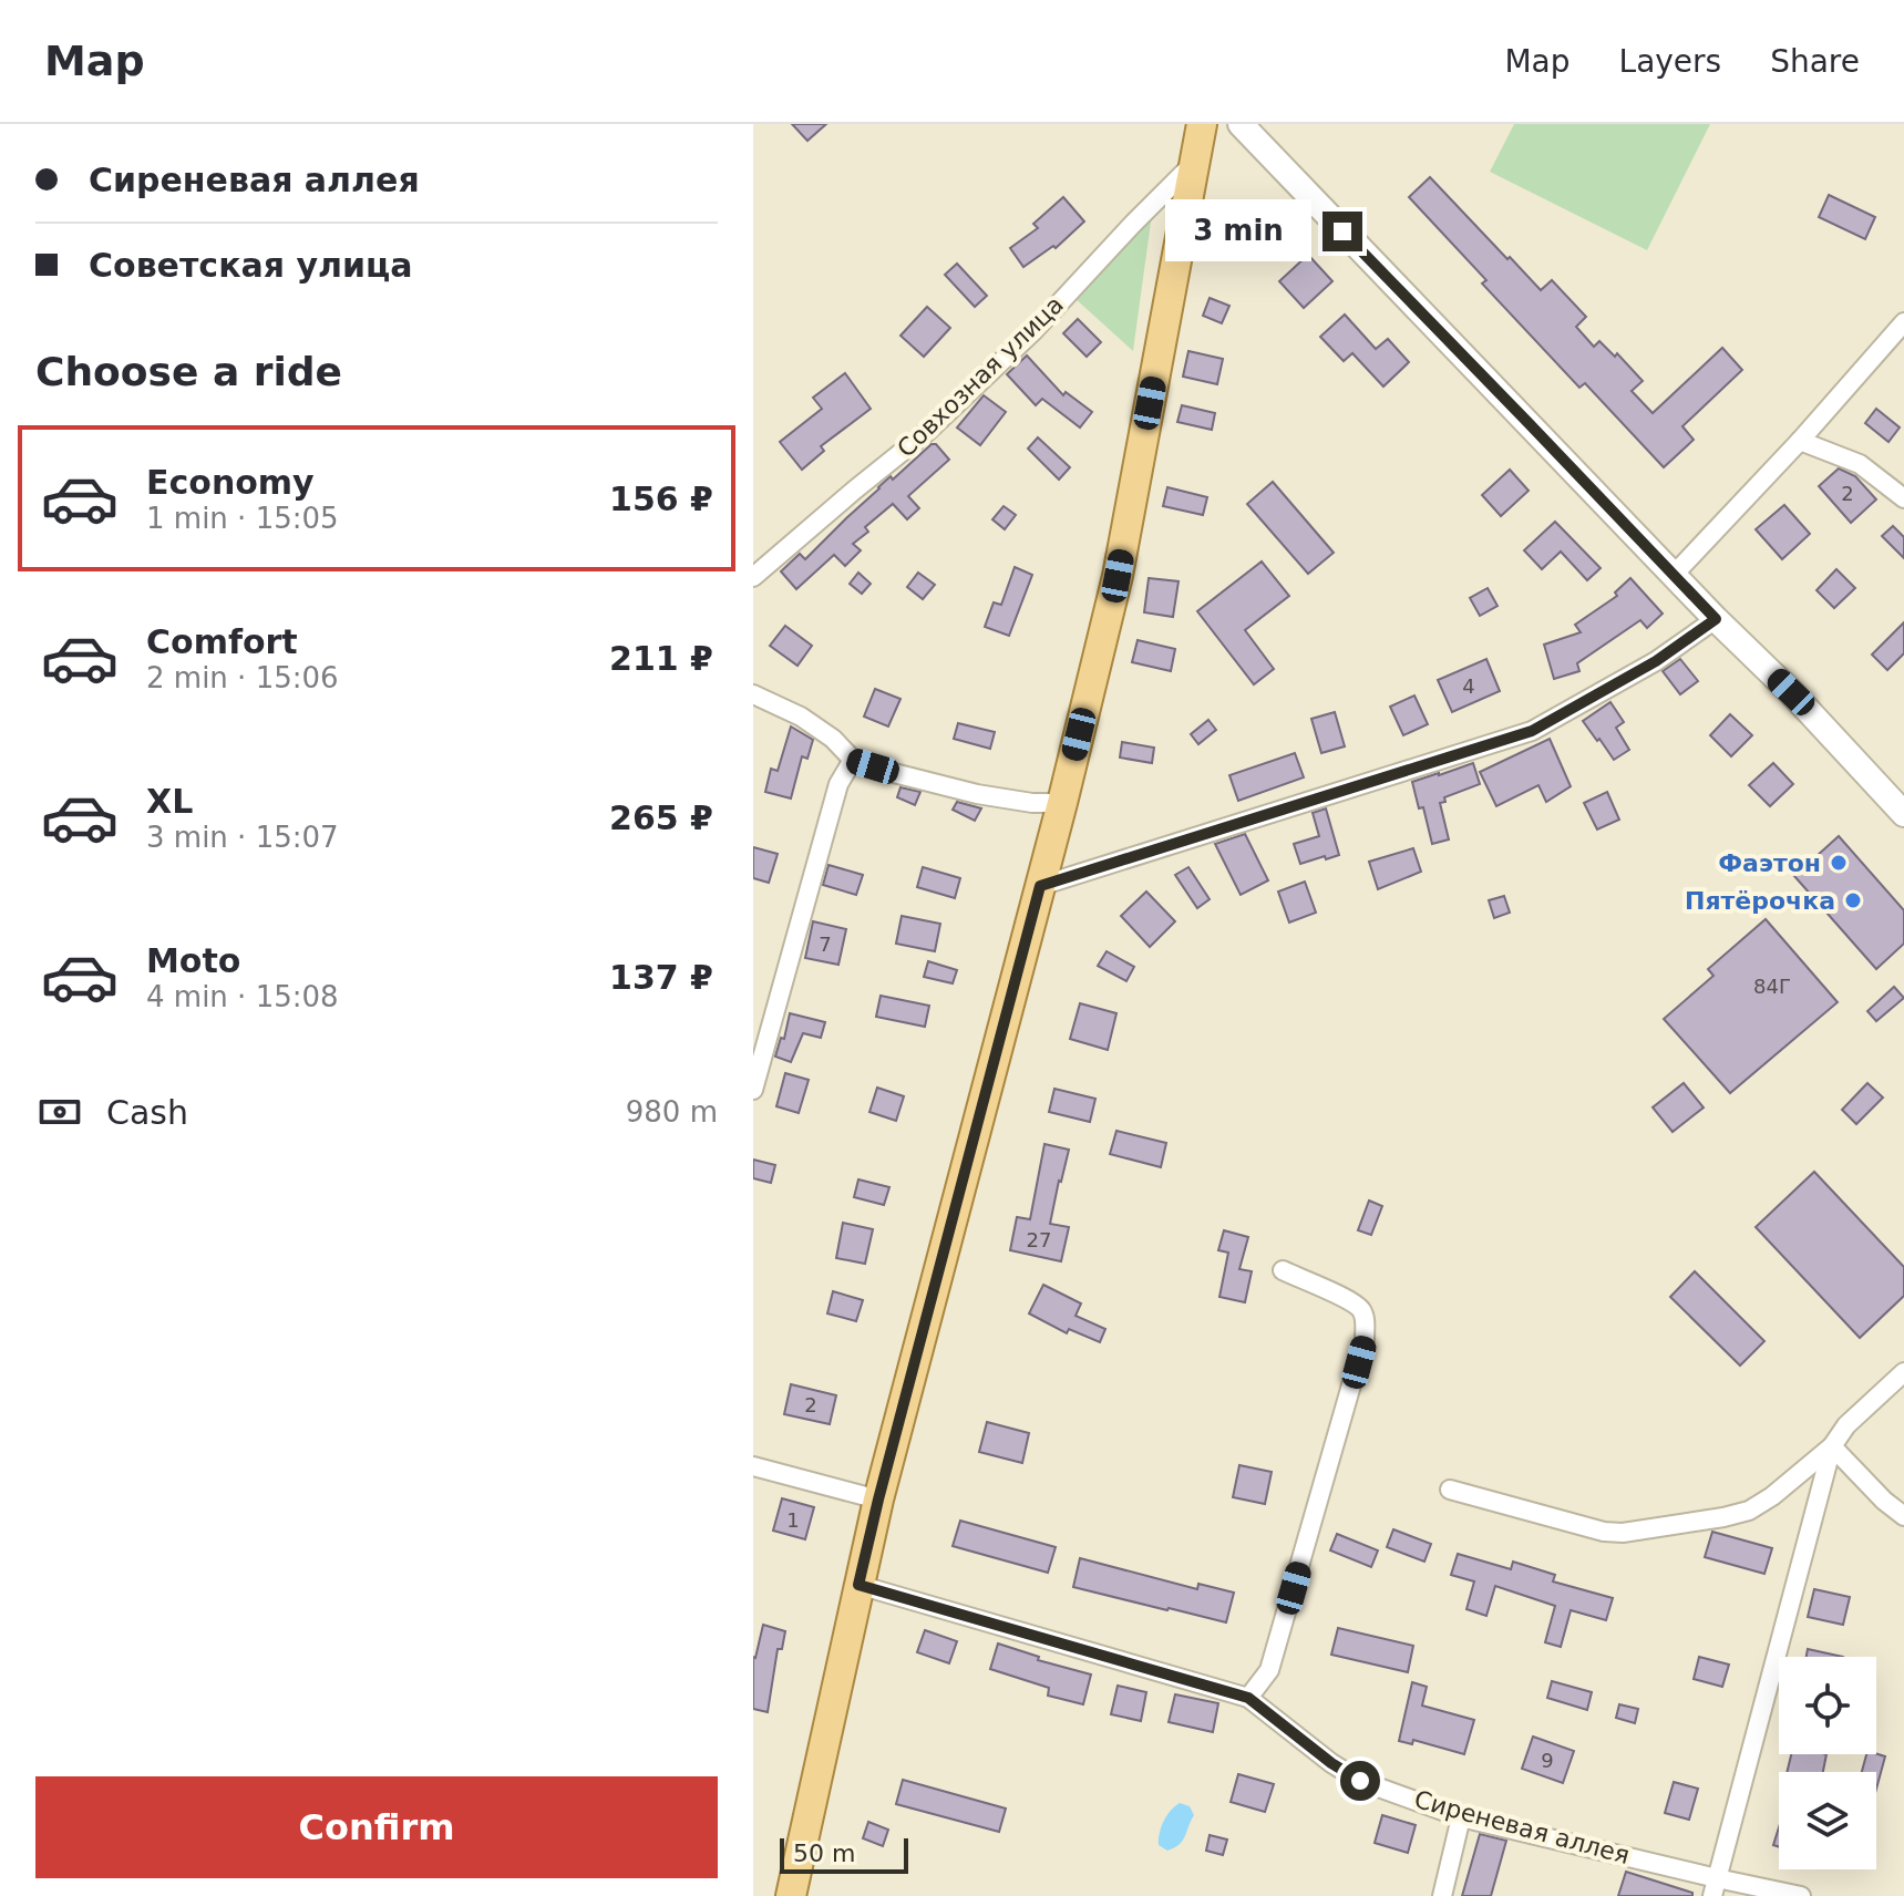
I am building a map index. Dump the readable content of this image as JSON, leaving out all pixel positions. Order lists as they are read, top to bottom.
{
  "streets": {
    "street": ["Совхозная улица", "Сиреневая аллея"]
  },
  "places": ["Фаэтон", "Пятёрочка"],
  "house_numbers": [
    "2",
    "4",
    "7",
    "84Г",
    "27",
    "2",
    "1",
    "9"
  ],
  "scale_bar": "50 m",
  "page": {
    "header": "Map",
    "nav": ["Map", "Layers", "Share"],
    "banner": ["Сиреневая аллея", "Советская улица"],
    "bubble": "3 min",
    "heading": "Choose a ride",
    "list": [
      {
        "name": "Economy",
        "note": "1 min · 15:05",
        "value": "156 ₽"
      },
      {
        "name": "Comfort",
        "note": "2 min · 15:06",
        "value": "211 ₽"
      },
      {
        "name": "XL",
        "note": "3 min · 15:07",
        "value": "265 ₽"
      },
      {
        "name": "Moto",
        "note": "4 min · 15:08",
        "value": "137 ₽"
      }
    ],
    "pay": ["Cash", "980 m"],
    "buttons": "Confirm",
    "scale": "50 m"
  }
}
